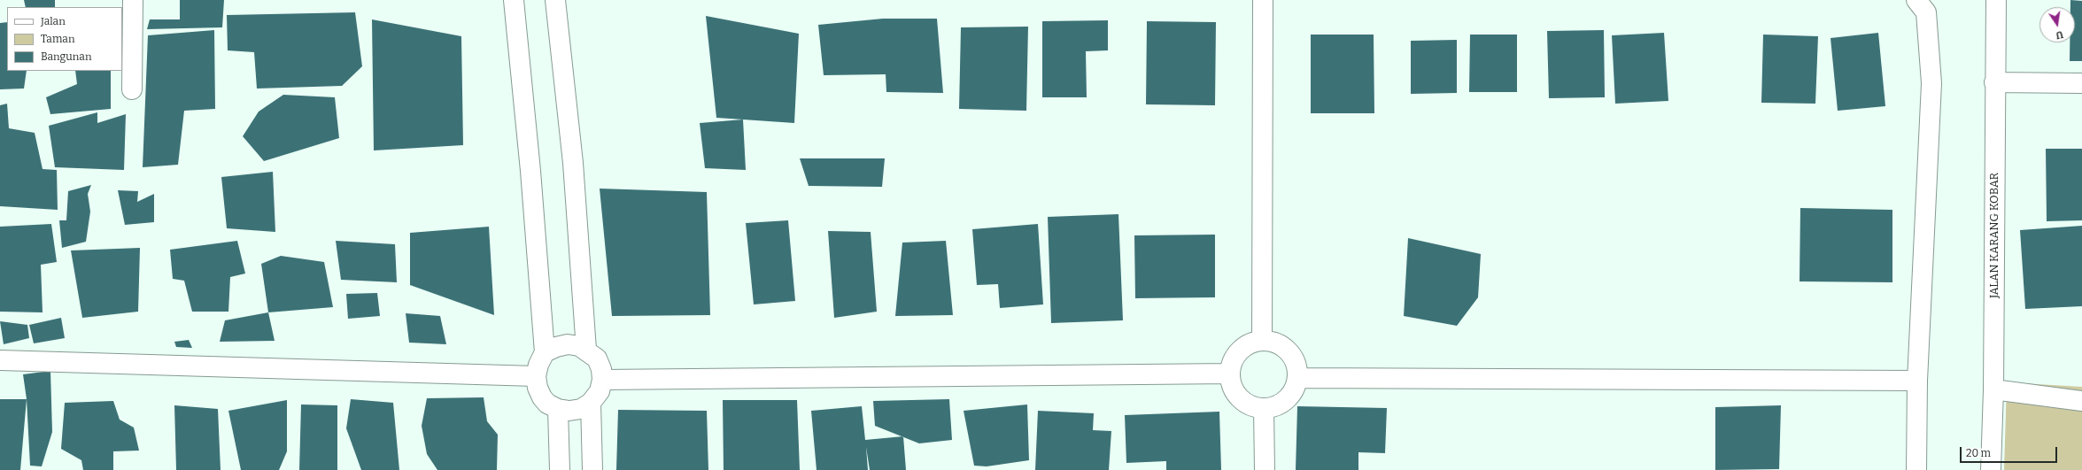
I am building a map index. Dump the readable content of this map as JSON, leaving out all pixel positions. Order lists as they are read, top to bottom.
{
  "streets": {
    "street": ["JALAN KARANG KOBAR"]
  },
  "legend": ["Jalan", "Taman", "Bangunan"],
  "scale_bar": "20 m",
  "north": "bottom"
}
